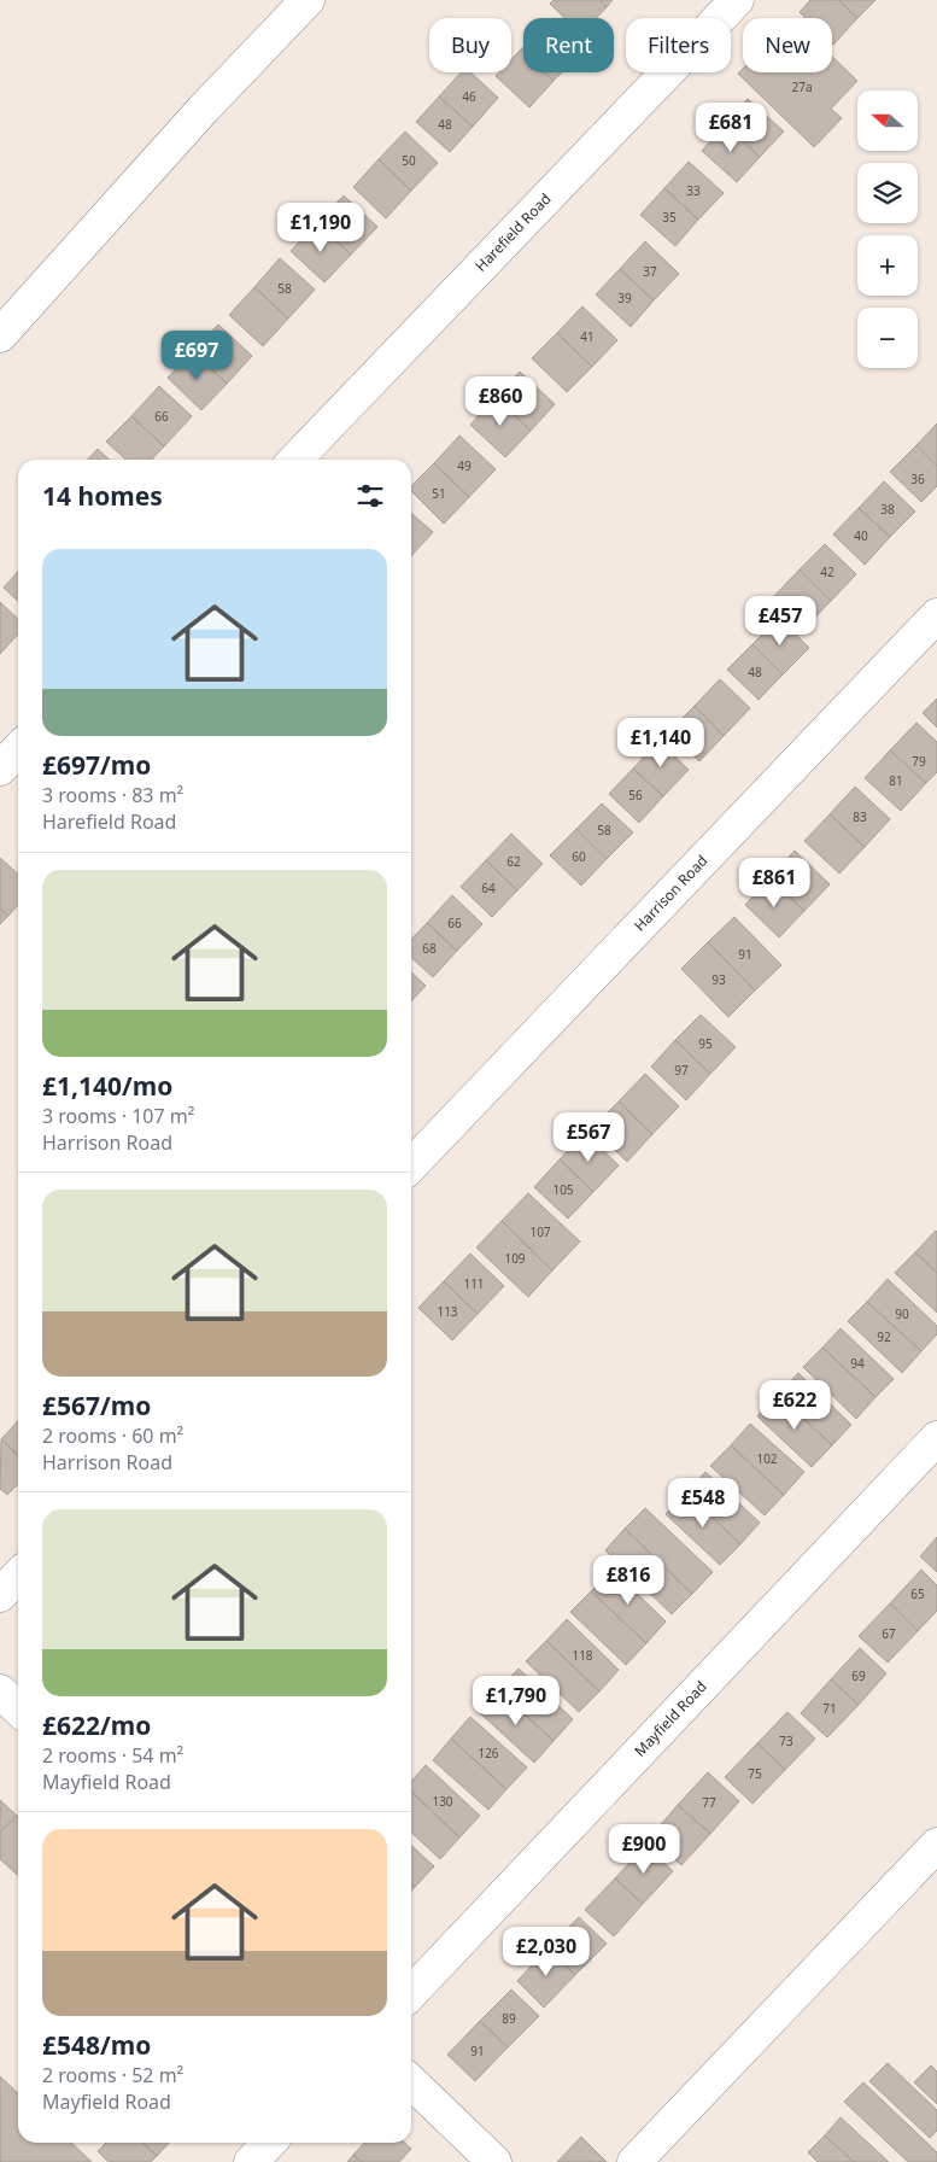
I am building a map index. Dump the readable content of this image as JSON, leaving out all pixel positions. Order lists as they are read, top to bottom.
{
  "streets": {
    "street": ["Harefield Road", "Harrison Road", "Mayfield Road"]
  },
  "house_numbers": [
    "27a",
    "46",
    "48",
    "50",
    "33",
    "35",
    "37",
    "58",
    "39",
    "41",
    "66",
    "49",
    "36",
    "51",
    "38",
    "40",
    "42",
    "48",
    "79",
    "81",
    "56",
    "83",
    "58",
    "60",
    "62",
    "64",
    "66",
    "68",
    "91",
    "93",
    "95",
    "97",
    "105",
    "107",
    "109",
    "111",
    "113",
    "90",
    "92",
    "94",
    "102",
    "65",
    "67",
    "118",
    "69",
    "71",
    "73",
    "126",
    "75",
    "130",
    "77",
    "89",
    "91"
  ],
  "north": "left",
  "page": {
    "chip": [
      "Buy",
      "Rent",
      "Filters",
      "New"
    ],
    "map_buttons": ["+", "−"],
    "price": [
      "£681",
      "£1,190",
      "£697",
      "£860",
      "£457",
      "£1,140",
      "£861",
      "£567",
      "£622",
      "£548",
      "£816",
      "£1,790",
      "£900",
      "£2,030"
    ],
    "heading": "14 homes",
    "list": [
      {
        "name": "£697/mo",
        "note": "3 rooms · 83 m² · Harefield Road"
      },
      {
        "name": "£1,140/mo",
        "note": "3 rooms · 107 m² · Harrison Road"
      },
      {
        "name": "£567/mo",
        "note": "2 rooms · 60 m² · Harrison Road"
      },
      {
        "name": "£622/mo",
        "note": "2 rooms · 54 m² · Mayfield Road"
      },
      {
        "name": "£548/mo",
        "note": "2 rooms · 52 m² · Mayfield Road"
      }
    ]
  }
}
